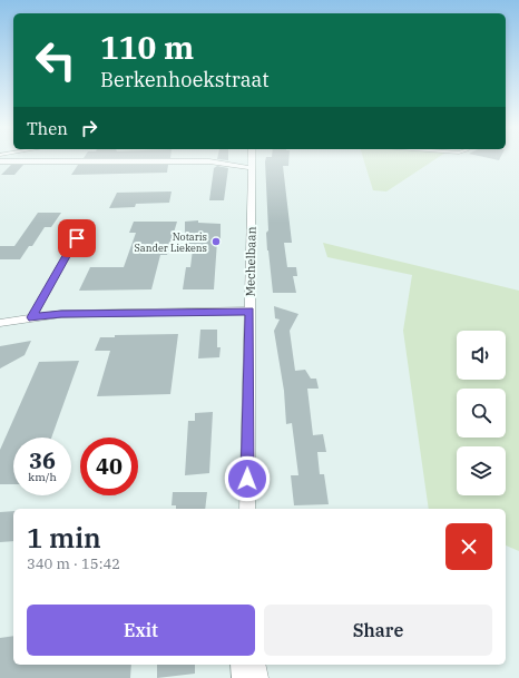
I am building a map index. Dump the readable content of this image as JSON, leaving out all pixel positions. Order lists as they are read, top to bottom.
{
  "streets": {
    "street": ["Mechelbaan"]
  },
  "places": ["Notaris Sander Liekens"],
  "page": {
    "turn": ["110 m", "Berkenhoekstraat"],
    "then": "Then",
    "speed": "36 km/h",
    "limit": "40",
    "heading": ["1 min", "340 m · 15:42"],
    "buttons": ["Exit", "Share"]
  }
}
